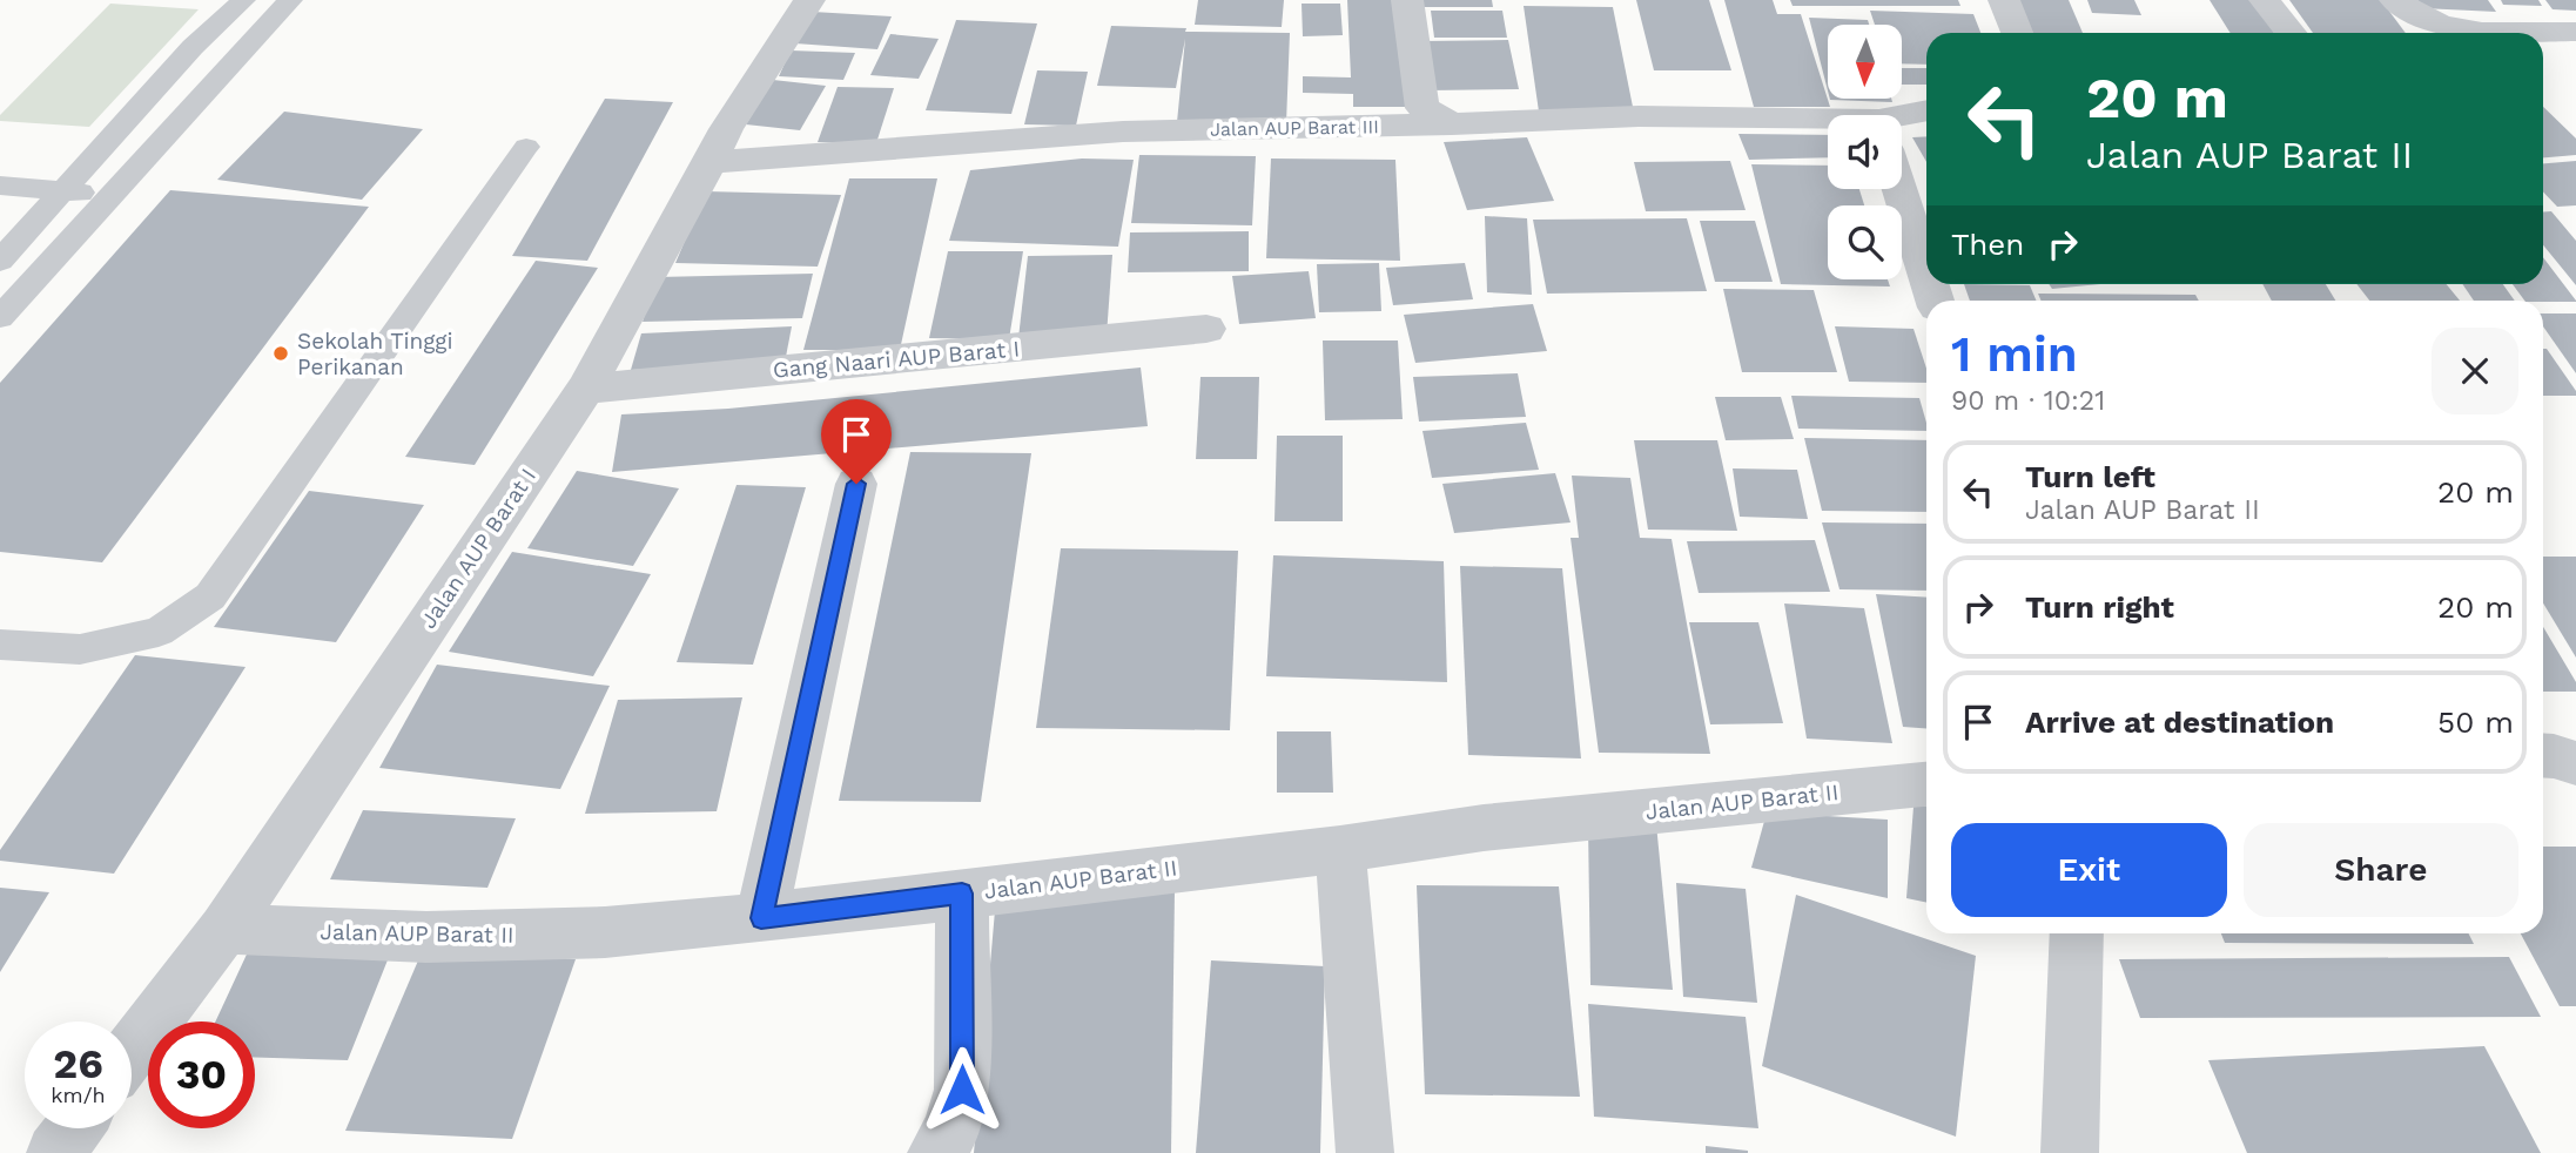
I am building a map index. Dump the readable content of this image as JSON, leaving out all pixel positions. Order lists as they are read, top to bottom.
{
  "streets": {
    "street": [
      "Jalan AUP Barat III",
      "Gang Naari AUP Barat I",
      "Jalan AUP Barat I",
      "Jalan AUP Barat II"
    ]
  },
  "crossings": [
    ["Jalan AUP Barat III", "Jalan AUP Barat I"],
    ["Gang Naari AUP Barat I", "Jalan AUP Barat I"],
    ["Jalan AUP Barat I", "Jalan AUP Barat II"]
  ],
  "places": ["Sekolah Tinggi Perikanan"],
  "north": "bottom",
  "page": {
    "turn": ["20 m", "Jalan AUP Barat II"],
    "then": "Then",
    "heading": ["1 min", "90 m · 10:21"],
    "list": [
      {
        "name": "Turn left",
        "note": "Jalan AUP Barat II",
        "value": "20 m"
      },
      {
        "name": "Turn right",
        "value": "20 m"
      },
      {
        "name": "Arrive at destination",
        "value": "50 m"
      }
    ],
    "buttons": ["Exit", "Share"],
    "speed": "26 km/h",
    "limit": "30"
  }
}
